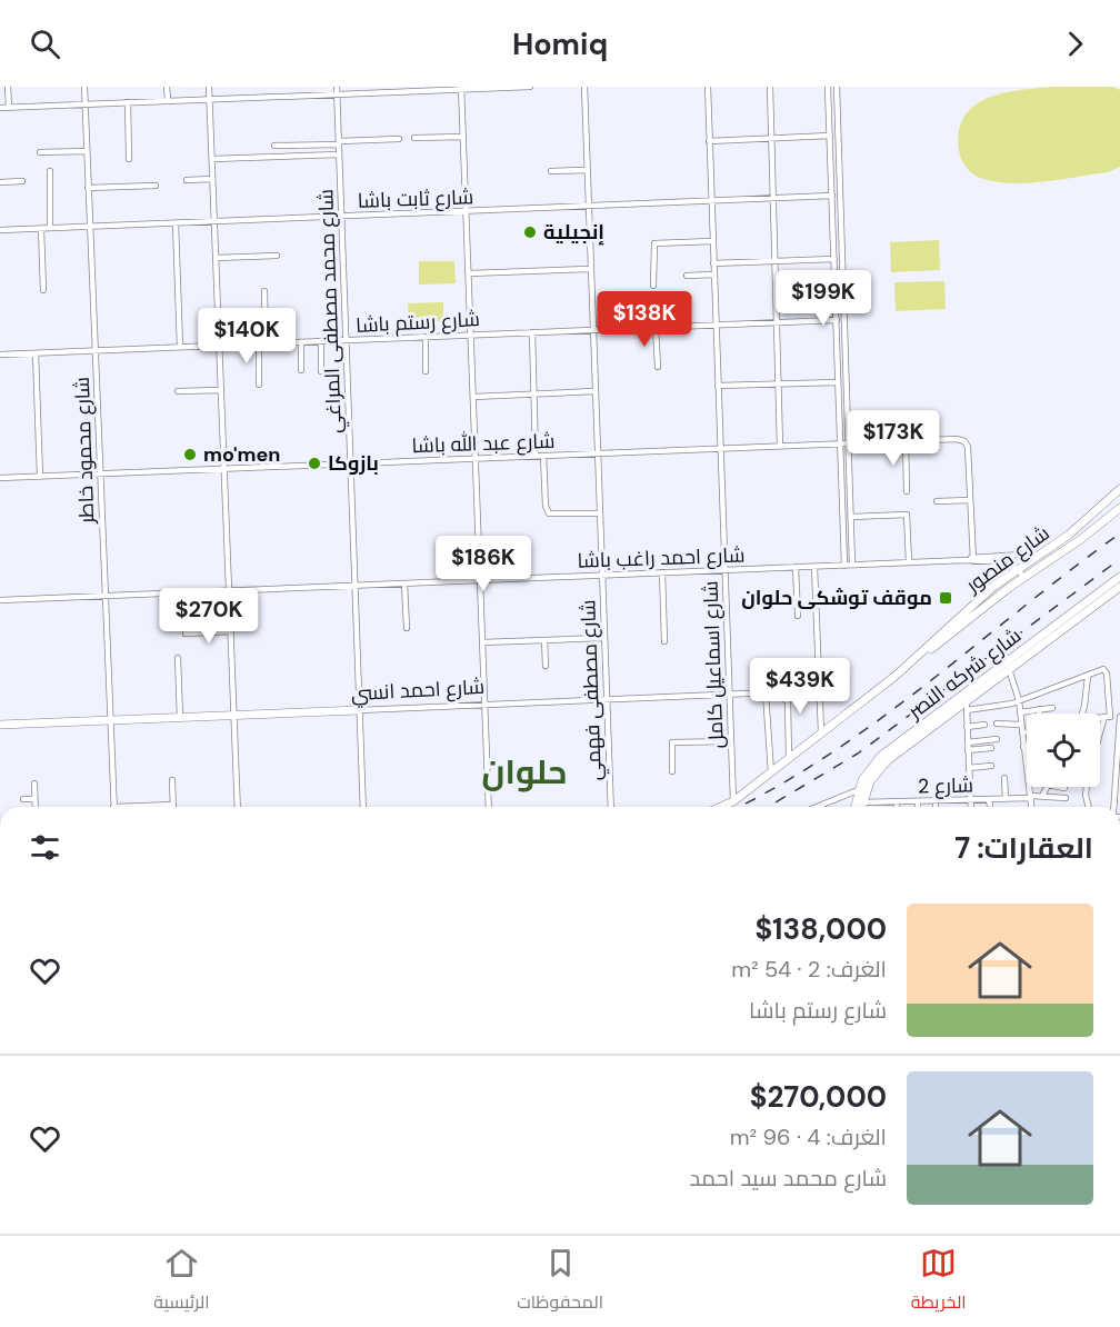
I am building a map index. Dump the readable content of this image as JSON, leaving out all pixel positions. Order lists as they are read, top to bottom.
{
  "streets": {
    "street": [
      "شارع ثابت باشا",
      "شارع محمد مصطفى المراغي",
      "شارع رستم باشا",
      "شارع عبد الله باشا",
      "شارع محمود خاطر",
      "شارع احمد راغب باشا",
      "شارع منصور",
      "شارع اسماعيل كامل",
      "شارع شركه النصر",
      "شارع احمد انسي",
      "شارع مصطفى فهمي",
      "شارع 2"
    ]
  },
  "crossings": [
    ["شارع ثابت باشا", "شارع محمد مصطفى المراغي"],
    ["شارع ثابت باشا", "شارع محمود خاطر"],
    ["شارع ثابت باشا", "شارع اسماعيل كامل"],
    ["شارع ثابت باشا", "شارع مصطفى فهمي"],
    ["شارع محمد مصطفى المراغي", "شارع رستم باشا"],
    ["شارع محمد مصطفى المراغي", "شارع عبد الله باشا"],
    ["شارع محمد مصطفى المراغي", "شارع احمد راغب باشا"],
    ["شارع محمد مصطفى المراغي", "شارع احمد انسي"],
    ["شارع رستم باشا", "شارع محمود خاطر"],
    ["شارع رستم باشا", "شارع اسماعيل كامل"],
    ["شارع رستم باشا", "شارع مصطفى فهمي"],
    ["شارع عبد الله باشا", "شارع محمود خاطر"],
    ["شارع عبد الله باشا", "شارع اسماعيل كامل"],
    ["شارع عبد الله باشا", "شارع مصطفى فهمي"],
    ["شارع محمود خاطر", "شارع احمد راغب باشا"],
    ["شارع محمود خاطر", "شارع احمد انسي"],
    ["شارع احمد راغب باشا", "شارع منصور"],
    ["شارع احمد راغب باشا", "شارع اسماعيل كامل"],
    ["شارع احمد راغب باشا", "شارع مصطفى فهمي"],
    ["شارع منصور", "شارع اسماعيل كامل"],
    ["شارع اسماعيل كامل", "شارع احمد انسي"],
    ["شارع شركه النصر", "شارع 2"],
    ["شارع احمد انسي", "شارع مصطفى فهمي"]
  ],
  "districts": ["حلوان"],
  "places": {
    "other": ["إنجيلية", "mo'men", "بازوكا"],
    "transit": ["موقف توشكى حلوان"]
  },
  "page": {
    "header": "Homiq",
    "price": [
      "$199K",
      "$138K",
      "$140K",
      "$173K",
      "$186K",
      "$270K",
      "$439K"
    ],
    "heading": "العقارات: 7",
    "list": [
      {
        "name": "$138,000",
        "note": "الغرف: 2 · 54 m² · شارع رستم باشا"
      },
      {
        "name": "$270,000",
        "note": "الغرف: 4 · 96 m² · شارع محمد سيد احمد"
      }
    ],
    "tabs": ["الخريطة", "المحفوظات", "الرئيسية"]
  }
}
